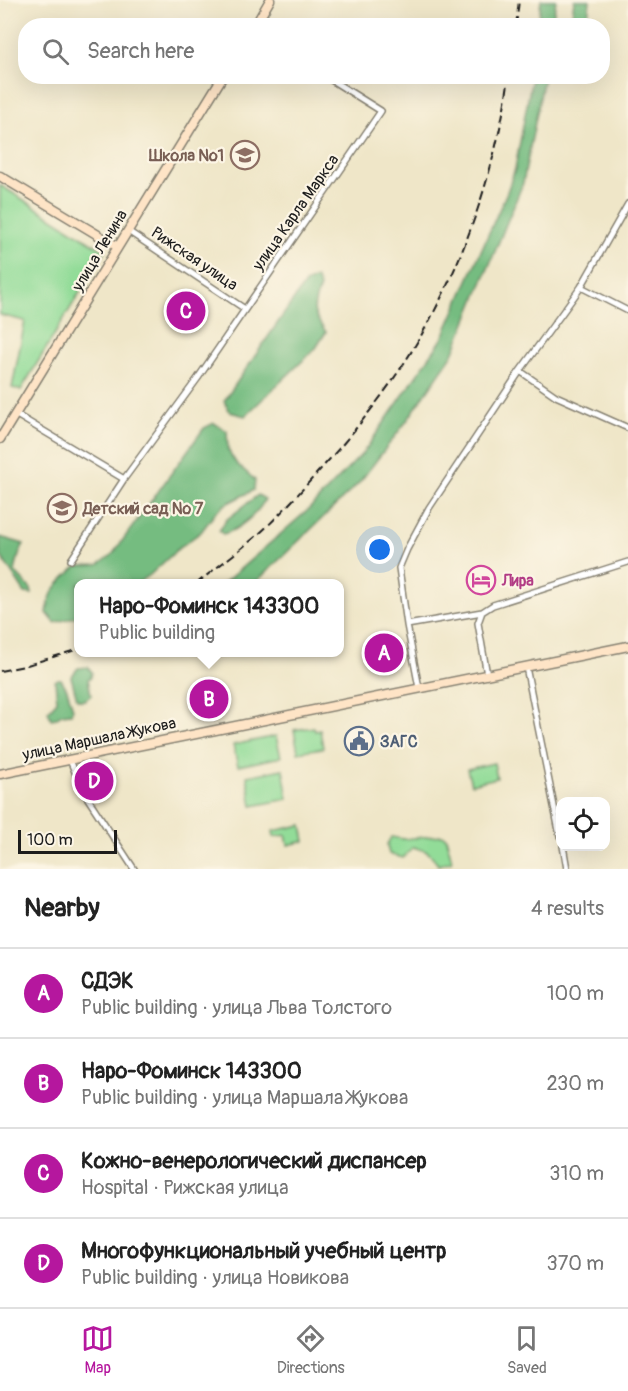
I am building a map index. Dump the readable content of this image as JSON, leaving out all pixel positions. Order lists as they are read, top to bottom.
{
  "streets": {
    "main road": ["улица Ленина", "улица Маршала Жукова"],
    "street": ["улица Карла Маркса", "Рижская улица"]
  },
  "crossings": [
    ["улица Карла Маркса", "Рижская улица"],
    ["улица Ленина", "Рижская улица"]
  ],
  "places": {
    "school or university": ["Школа №1", "Детский сад № 7"],
    "hotel": ["Лира"],
    "public building": ["ЗАГС"]
  },
  "scale_bar": "100 m",
  "page": {
    "search": "Search here",
    "pins": [
      "C",
      "A",
      "B",
      "D"
    ],
    "popup": ["Наро-Фоминск 143300", "Public building"],
    "scale": "100 m",
    "heading": ["Nearby", "4 results"],
    "list": [
      {
        "mark": "A",
        "name": "СДЭК",
        "note": "Public building · улица Льва Толстого",
        "value": "100 m"
      },
      {
        "mark": "B",
        "name": "Наро-Фоминск 143300",
        "note": "Public building · улица Маршала Жукова",
        "value": "230 m"
      },
      {
        "mark": "C",
        "name": "Кожно-венерологический диспансер",
        "note": "Hospital · Рижская улица",
        "value": "310 m"
      },
      {
        "mark": "D",
        "name": "Многофункциональный учебный центр",
        "note": "Public building · улица Новикова",
        "value": "370 m"
      }
    ],
    "nav": ["Map", "Directions", "Saved"]
  }
}
